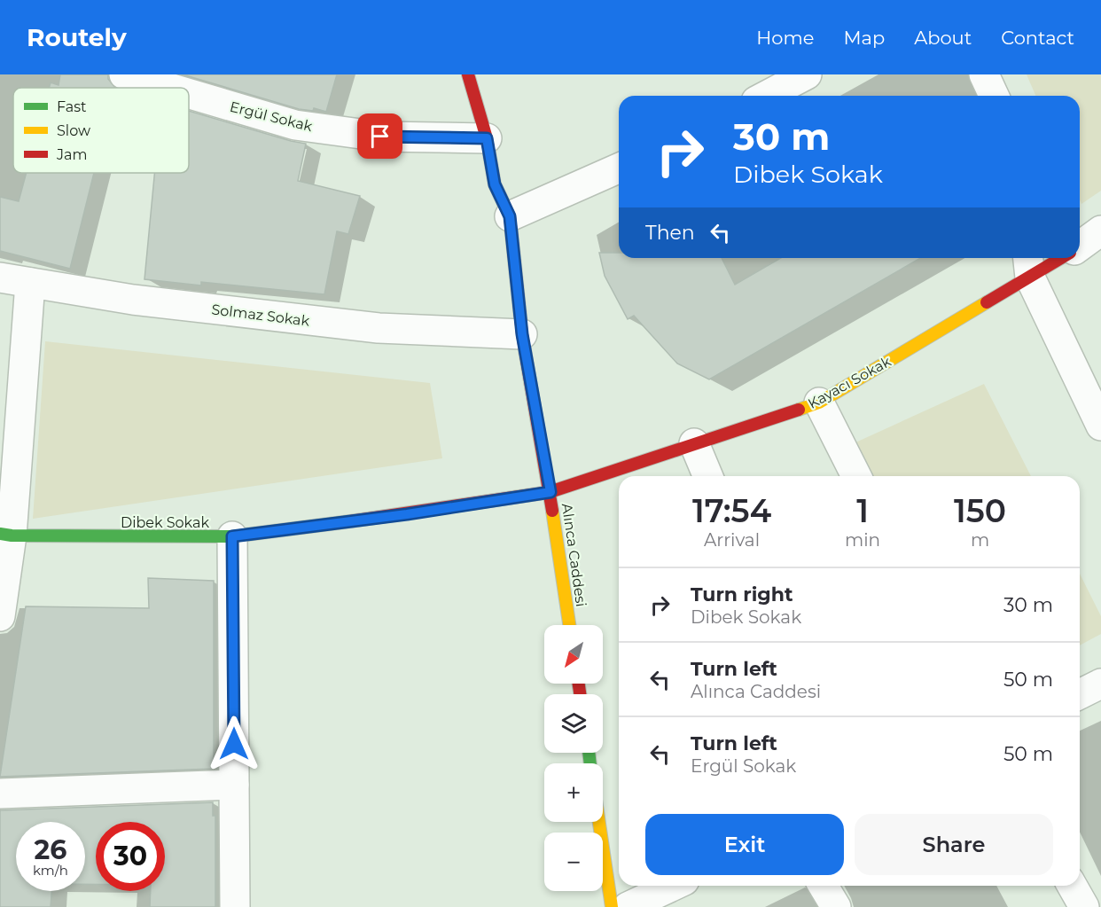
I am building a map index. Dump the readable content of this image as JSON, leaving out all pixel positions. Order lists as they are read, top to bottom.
{
  "streets": {
    "street": [
      "Ergül Sokak",
      "Solmaz Sokak",
      "Kayacı Sokak",
      "Dibek Sokak",
      "Alınca Caddesi"
    ]
  },
  "crossings": [
    ["Ergül Sokak", "Alınca Caddesi"],
    ["Solmaz Sokak", "Alınca Caddesi"],
    ["Kayacı Sokak", "Dibek Sokak"],
    ["Kayacı Sokak", "Alınca Caddesi"],
    ["Dibek Sokak", "Alınca Caddesi"]
  ],
  "legend": ["Fast", "Slow", "Jam"],
  "north": "bottom left",
  "page": {
    "header": "Routely",
    "nav": [
      "Home",
      "Map",
      "About",
      "Contact"
    ],
    "turn": ["30 m", "Dibek Sokak"],
    "then": "Then",
    "eta": [
      "17:54",
      "Arrival",
      "1",
      "min",
      "150",
      "m"
    ],
    "list": [
      {
        "name": "Turn right",
        "note": "Dibek Sokak",
        "value": "30 m"
      },
      {
        "name": "Turn left",
        "note": "Alınca Caddesi",
        "value": "50 m"
      },
      {
        "name": "Turn left",
        "note": "Ergül Sokak",
        "value": "50 m"
      }
    ],
    "map_buttons": ["+", "−"],
    "buttons": ["Exit", "Share"],
    "speed": "26 km/h",
    "limit": "30"
  }
}
